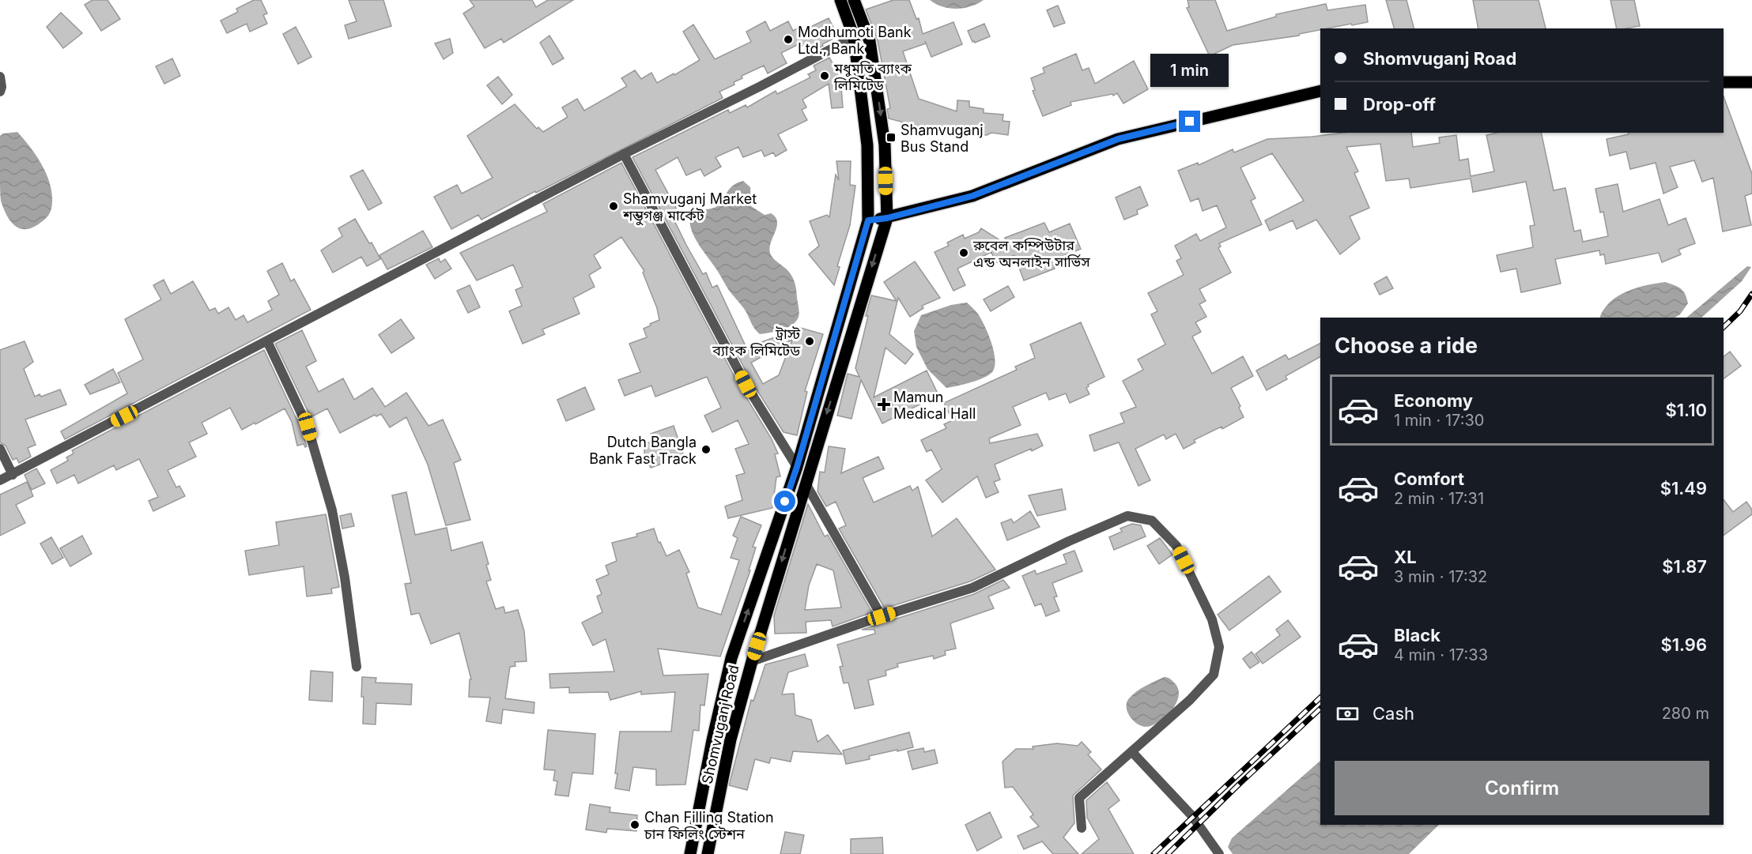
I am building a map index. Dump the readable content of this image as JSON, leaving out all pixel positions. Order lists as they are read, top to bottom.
{
  "streets": {
    "main road": ["Shomvuganj Road"]
  },
  "places": {
    "other": [
      "Modhumoti Bank Ltd., Bank",
      "মধুমতি ব্যাংক লিমিটেড",
      "Shamvuganj Market শম্ভুগঞ্জ মার্কেট",
      "রুবেল কম্পিউটার এন্ড অনলাইন সার্ভিস",
      "ট্রাস্ট ব্যাংক লিমিটেড",
      "Dutch Bangla Bank Fast Track",
      "Chan Filling Station চান ফিলিং স্টেশন"
    ],
    "transit": ["Shamvuganj Bus Stand"],
    "health": ["Mamun Medical Hall"]
  },
  "page": {
    "banner": ["Shomvuganj Road", "Drop-off"],
    "bubble": "1 min",
    "heading": "Choose a ride",
    "list": [
      {
        "name": "Economy",
        "note": "1 min · 17:30",
        "value": "$1.10"
      },
      {
        "name": "Comfort",
        "note": "2 min · 17:31",
        "value": "$1.49"
      },
      {
        "name": "XL",
        "note": "3 min · 17:32",
        "value": "$1.87"
      },
      {
        "name": "Black",
        "note": "4 min · 17:33",
        "value": "$1.96"
      }
    ],
    "pay": ["Cash", "280 m"],
    "buttons": "Confirm"
  }
}
